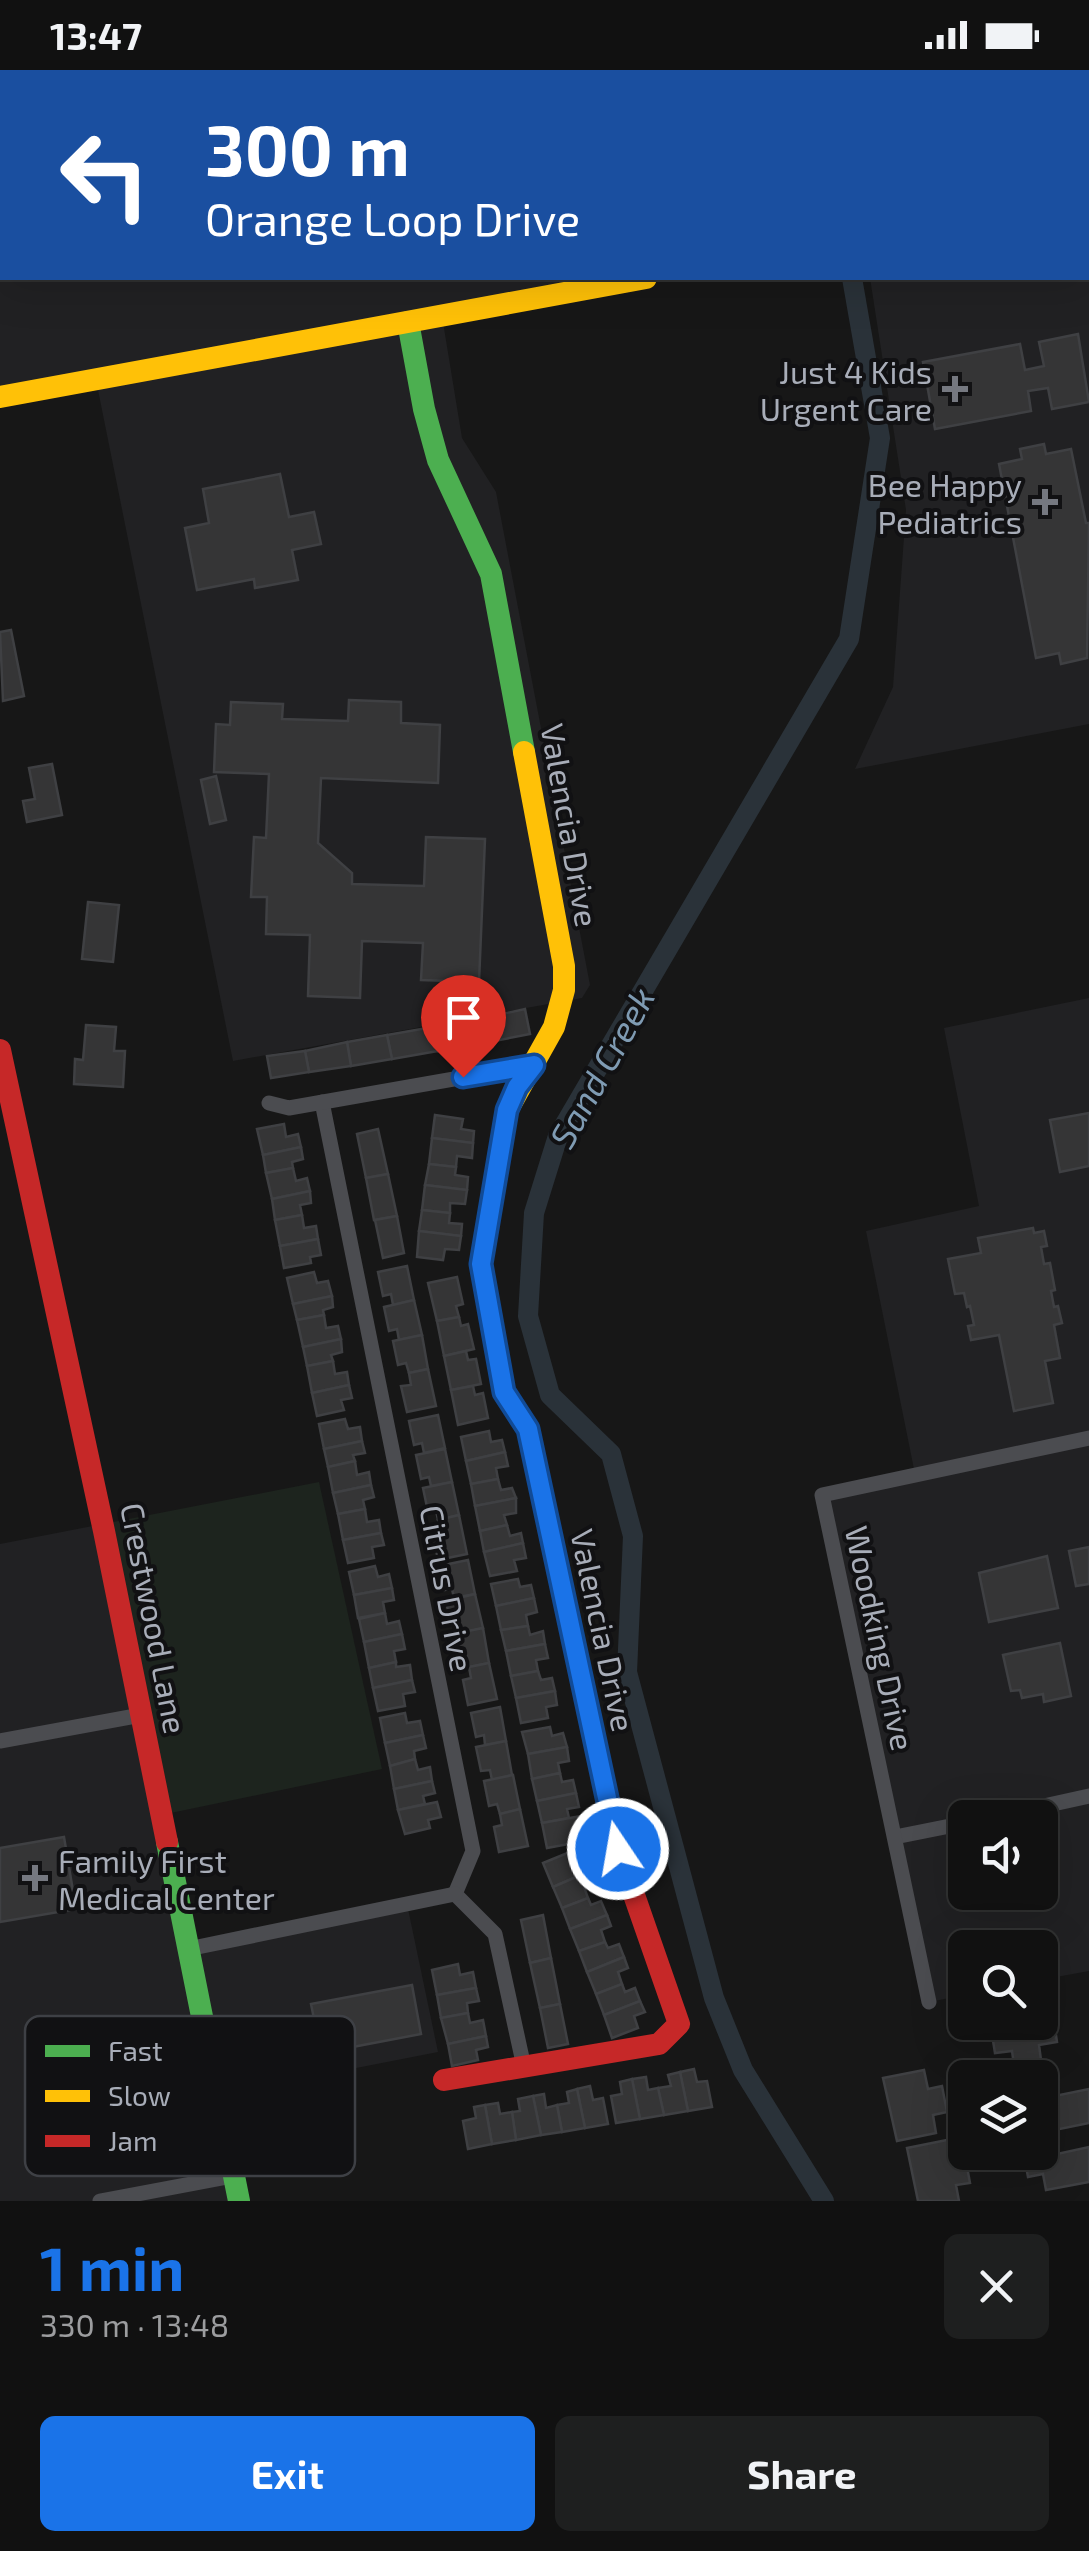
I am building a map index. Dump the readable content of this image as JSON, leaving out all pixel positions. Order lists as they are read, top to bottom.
{
  "streets": {
    "street": [
      "Valencia Drive",
      "Citrus Drive",
      "Crestwood Lane",
      "Woodking Drive"
    ]
  },
  "water": ["Sand Creek"],
  "places": {
    "health": ["Just 4 Kids Urgent Care", "Bee Happy Pediatrics", "Family First Medical Center"]
  },
  "legend": ["Fast", "Slow", "Jam"],
  "page": {
    "status": "13:47",
    "turn": ["300 m", "Orange Loop Drive"],
    "heading": ["1 min", "330 m · 13:48"],
    "buttons": ["Exit", "Share"]
  }
}
